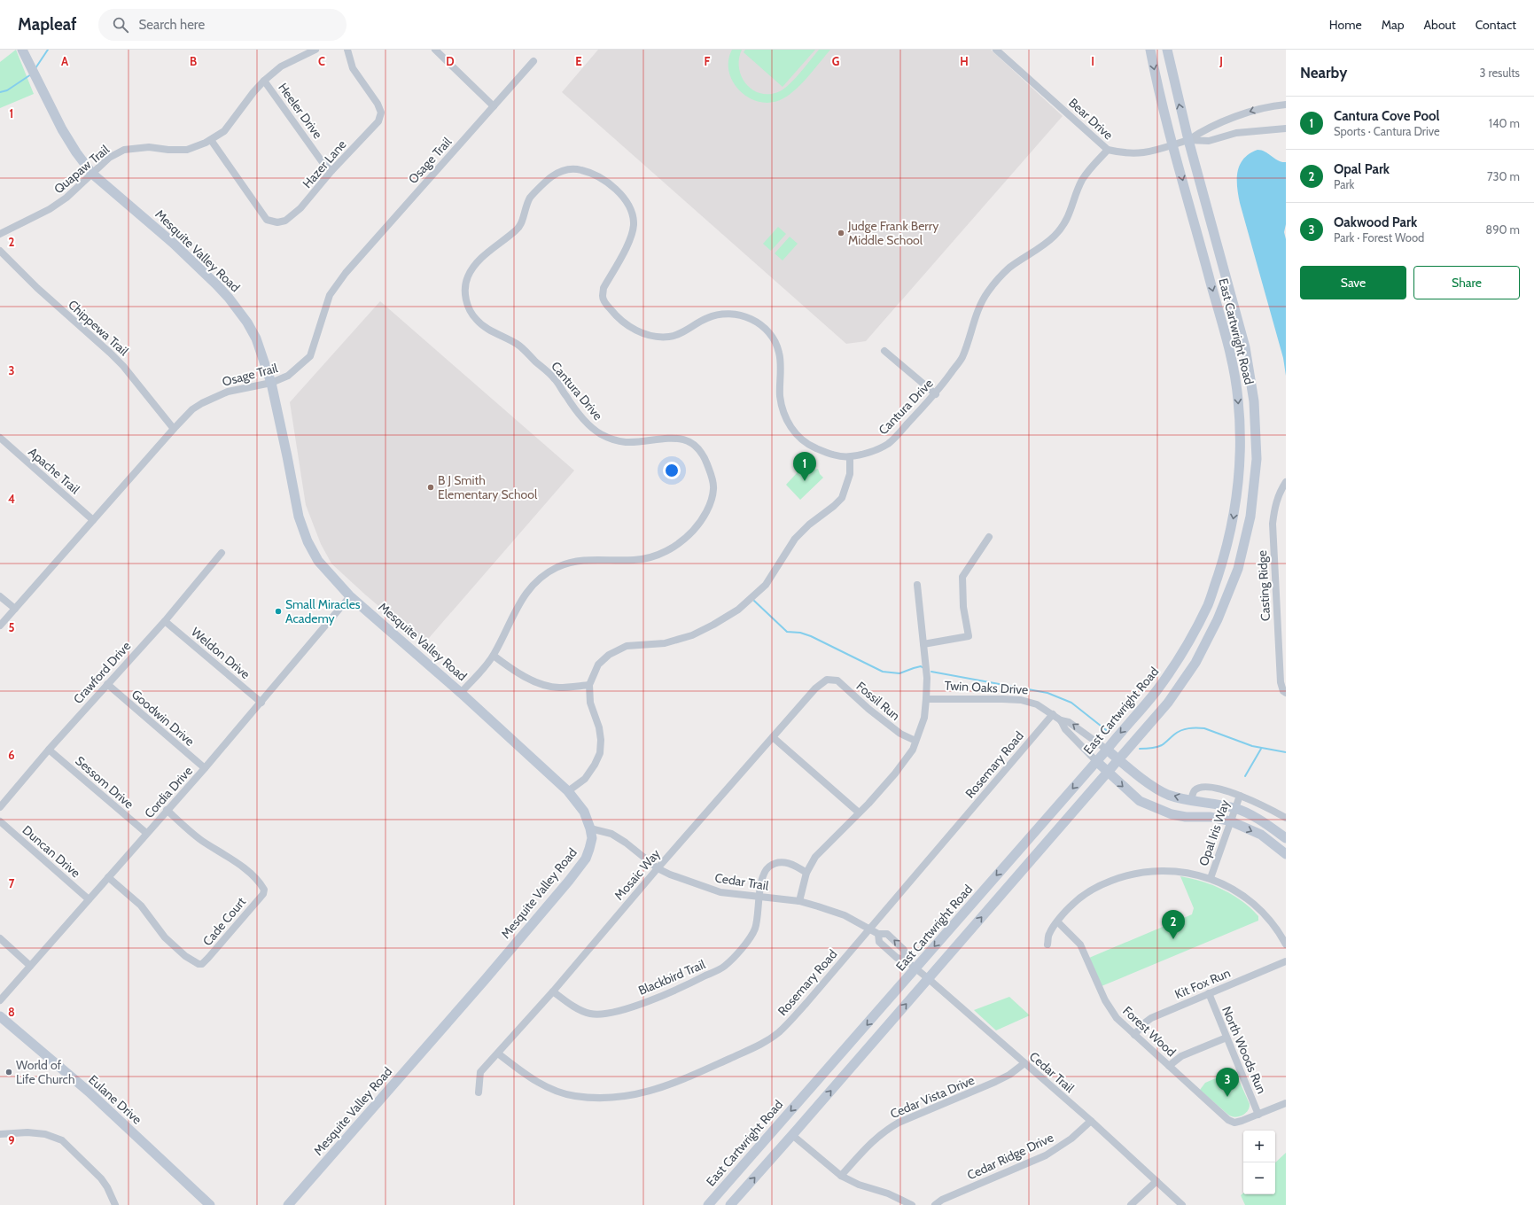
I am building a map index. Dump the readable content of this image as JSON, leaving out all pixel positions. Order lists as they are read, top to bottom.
{
  "streets": {
    "main road": [
      "Mesquite Valley Road",
      "East Cartwright Road",
      "Twin Oaks Drive",
      "Eulane Drive"
    ],
    "street": [
      "Heeler Drive",
      "Bear Drive",
      "Osage Trail",
      "Hazer Lane",
      "Quapaw Trail",
      "Chippewa Trail",
      "Cantura Drive",
      "Apache Trail",
      "Casting Ridge",
      "Weldon Drive",
      "Crawford Drive",
      "Fossil Run",
      "Goodwin Drive",
      "Rosemary Road",
      "Sessom Drive",
      "Cordia Drive",
      "Opal Iris Way",
      "Duncan Drive",
      "Mosaic Way",
      "Cedar Trail",
      "Cade Court",
      "Blackbird Trail",
      "Kit Fox Run",
      "Forest Wood",
      "North Woods Run",
      "Cedar Vista Drive",
      "Cedar Ridge Drive"
    ]
  },
  "crossings": [
    ["Heeler Drive", "Hazer Lane"],
    ["Heeler Drive", "Quapaw Trail"],
    ["Bear Drive", "East Cartwright Road"],
    ["Bear Drive", "Cantura Drive"],
    ["Osage Trail", "Mesquite Valley Road"],
    ["Osage Trail", "Chippewa Trail"],
    ["Osage Trail", "Apache Trail"],
    ["Hazer Lane", "Quapaw Trail"],
    ["Quapaw Trail", "Mesquite Valley Road"],
    ["Mesquite Valley Road", "Cantura Drive"],
    ["Mesquite Valley Road", "Cordia Drive"],
    ["Mesquite Valley Road", "Cedar Trail"],
    ["East Cartwright Road", "Twin Oaks Drive"],
    ["East Cartwright Road", "Cedar Trail"],
    ["Weldon Drive", "Crawford Drive"],
    ["Weldon Drive", "Cordia Drive"],
    ["Crawford Drive", "Goodwin Drive"],
    ["Crawford Drive", "Sessom Drive"],
    ["Twin Oaks Drive", "Rosemary Road"],
    ["Twin Oaks Drive", "Opal Iris Way"],
    ["Fossil Run", "Mosaic Way"],
    ["Goodwin Drive", "Cordia Drive"],
    ["Rosemary Road", "Mosaic Way"],
    ["Rosemary Road", "Cedar Trail"],
    ["Sessom Drive", "Cordia Drive"],
    ["Cordia Drive", "Duncan Drive"],
    ["Cordia Drive", "Cade Court"],
    ["Mosaic Way", "Cedar Trail"],
    ["Mosaic Way", "Blackbird Trail"],
    ["Cedar Trail", "Blackbird Trail"],
    ["Cedar Trail", "Cedar Vista Drive"],
    ["Cedar Trail", "Cedar Ridge Drive"],
    ["Kit Fox Run", "Forest Wood"],
    ["Kit Fox Run", "North Woods Run"],
    ["Forest Wood", "North Woods Run"]
  ],
  "places": [
    "Judge Frank Berry Middle School",
    "B J Smith Elementary School",
    "Small Miracles Academy",
    "World of Life Church"
  ],
  "page": {
    "header": "Mapleaf",
    "search": "Search here",
    "nav": [
      "Home",
      "Map",
      "About",
      "Contact"
    ],
    "heading": ["Nearby", "3 results"],
    "list": [
      {
        "mark": "1",
        "name": "Cantura Cove Pool",
        "note": "Sports · Cantura Drive",
        "value": "140 m"
      },
      {
        "mark": "2",
        "name": "Opal Park",
        "note": "Park",
        "value": "730 m"
      },
      {
        "mark": "3",
        "name": "Oakwood Park",
        "note": "Park · Forest Wood",
        "value": "890 m"
      }
    ],
    "buttons": ["Save", "Share"],
    "pins": ["1", "2", "3"],
    "map_buttons": ["+", "−"]
  },
  "grid": {
    "columns": [
      "A",
      "B",
      "C",
      "D",
      "E",
      "F",
      "G",
      "H",
      "I",
      "J"
    ],
    "rows": [
      "1",
      "2",
      "3",
      "4",
      "5",
      "6",
      "7",
      "8",
      "9"
    ]
  }
}
